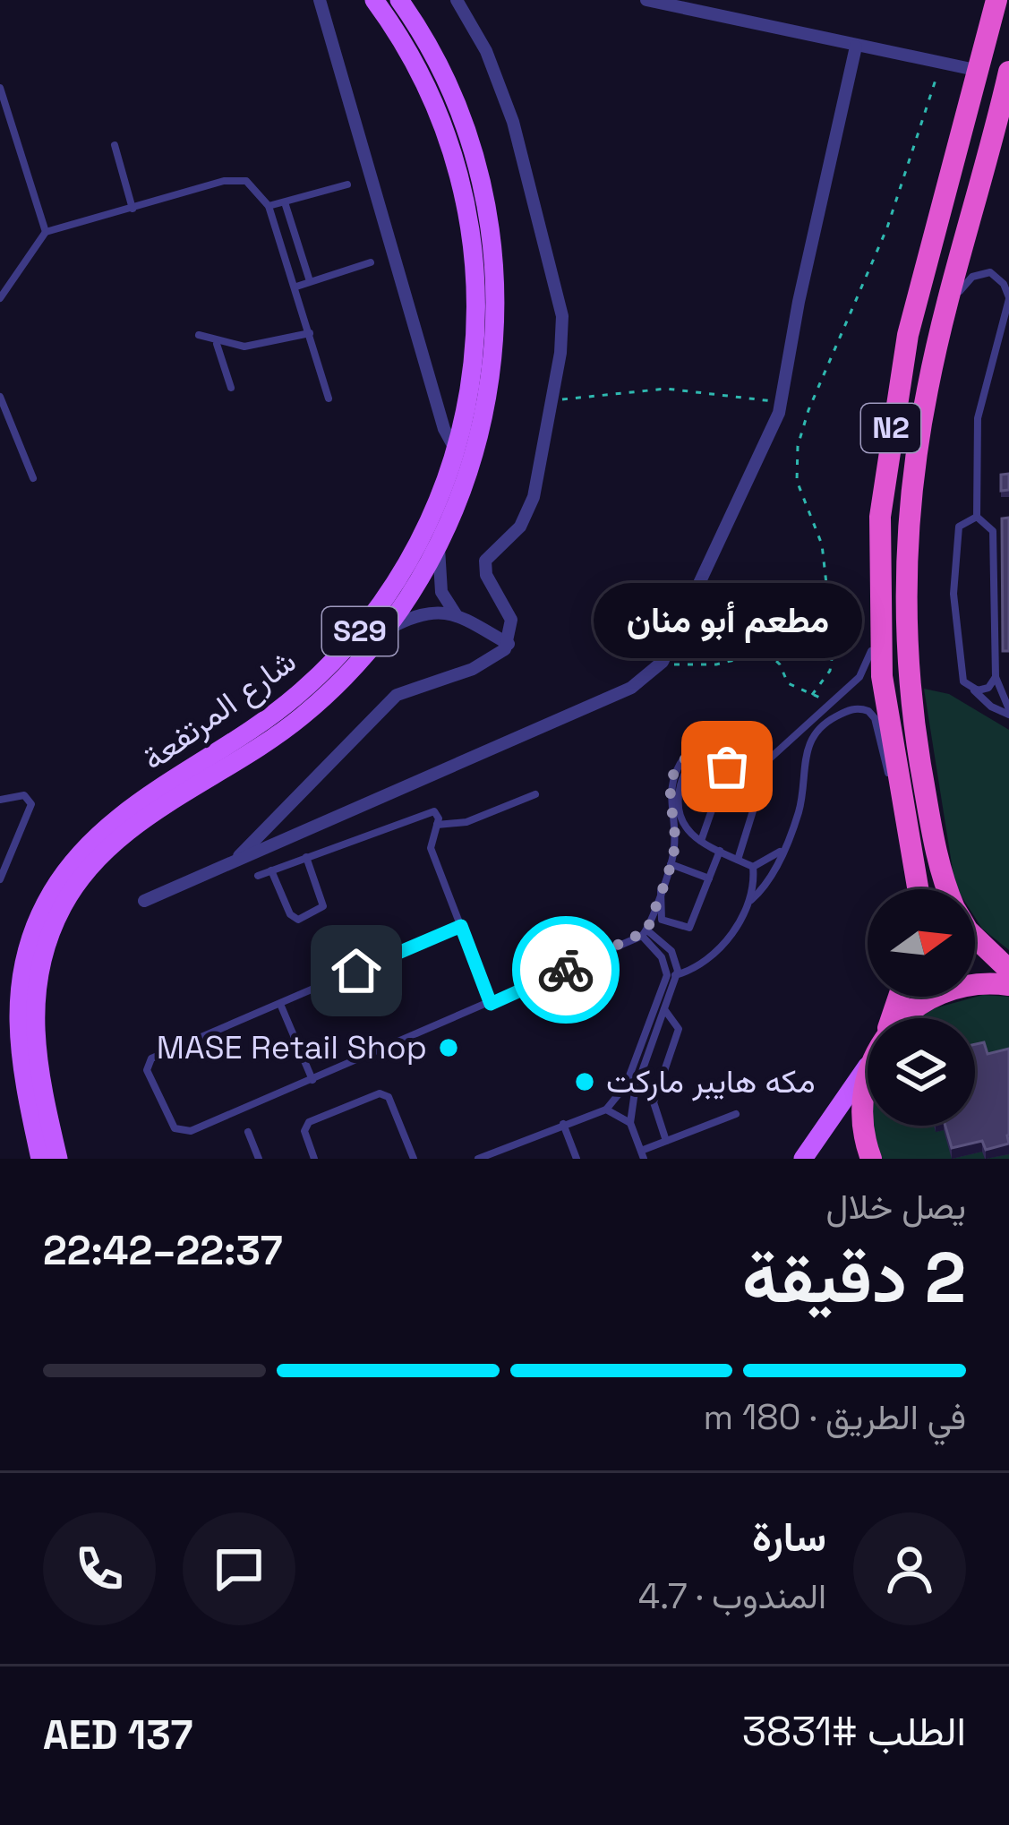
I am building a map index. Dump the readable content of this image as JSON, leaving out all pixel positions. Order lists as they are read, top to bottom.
{
  "streets": {
    "highway": ["N2"],
    "main road": ["S29", "شارع المرتفعة"]
  },
  "places": ["مطعم أبو منان", "MASE Retail Shop", "مكه هايبر ماركت"],
  "north": "right",
  "page": {
    "bubble": "مطعم أبو منان",
    "heading": ["2 دقيقة", "يصل خلال", "22:37–22:42"],
    "panel": [
      "سارة",
      "المندوب · 4.7",
      "الطلب #3831",
      "AED 137"
    ],
    "bar": "في الطريق · 180 m"
  }
}
